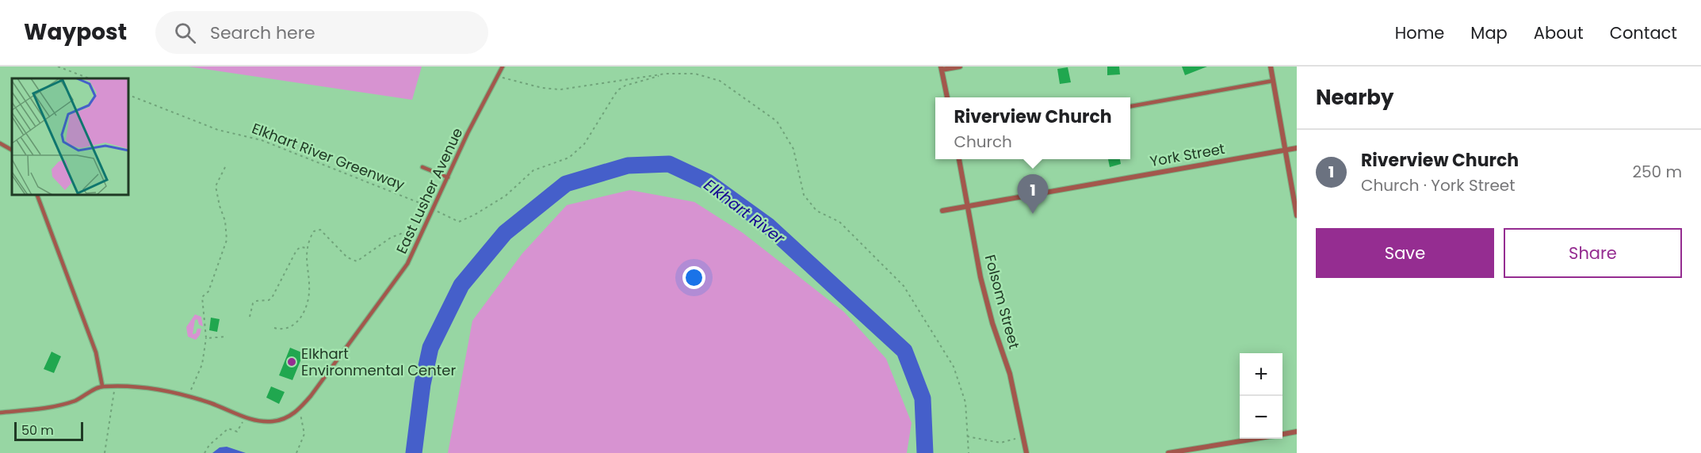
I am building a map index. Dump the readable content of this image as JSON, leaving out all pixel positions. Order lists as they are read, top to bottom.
{
  "streets": {
    "street": ["York Street", "Folsom Street"],
    "lane": ["East Lusher Avenue"],
    "path": ["Elkhart River Greenway"]
  },
  "crossings": [
    ["York Street", "Folsom Street"],
    ["Elkhart River Greenway", "East Lusher Avenue"]
  ],
  "water": ["Elkhart River"],
  "places": ["Elkhart Environmental Center"],
  "scale_bar": "50 m",
  "page": {
    "header": "Waypost",
    "search": "Search here",
    "nav": [
      "Home",
      "Map",
      "About",
      "Contact"
    ],
    "heading": "Nearby",
    "popup": ["Riverview Church", "Church"],
    "list": [
      {
        "mark": "1",
        "name": "Riverview Church",
        "note": "Church · York Street",
        "value": "250 m"
      }
    ],
    "pins": "1",
    "buttons": ["Save", "Share"],
    "map_buttons": ["+", "−"],
    "scale": "50 m"
  }
}
